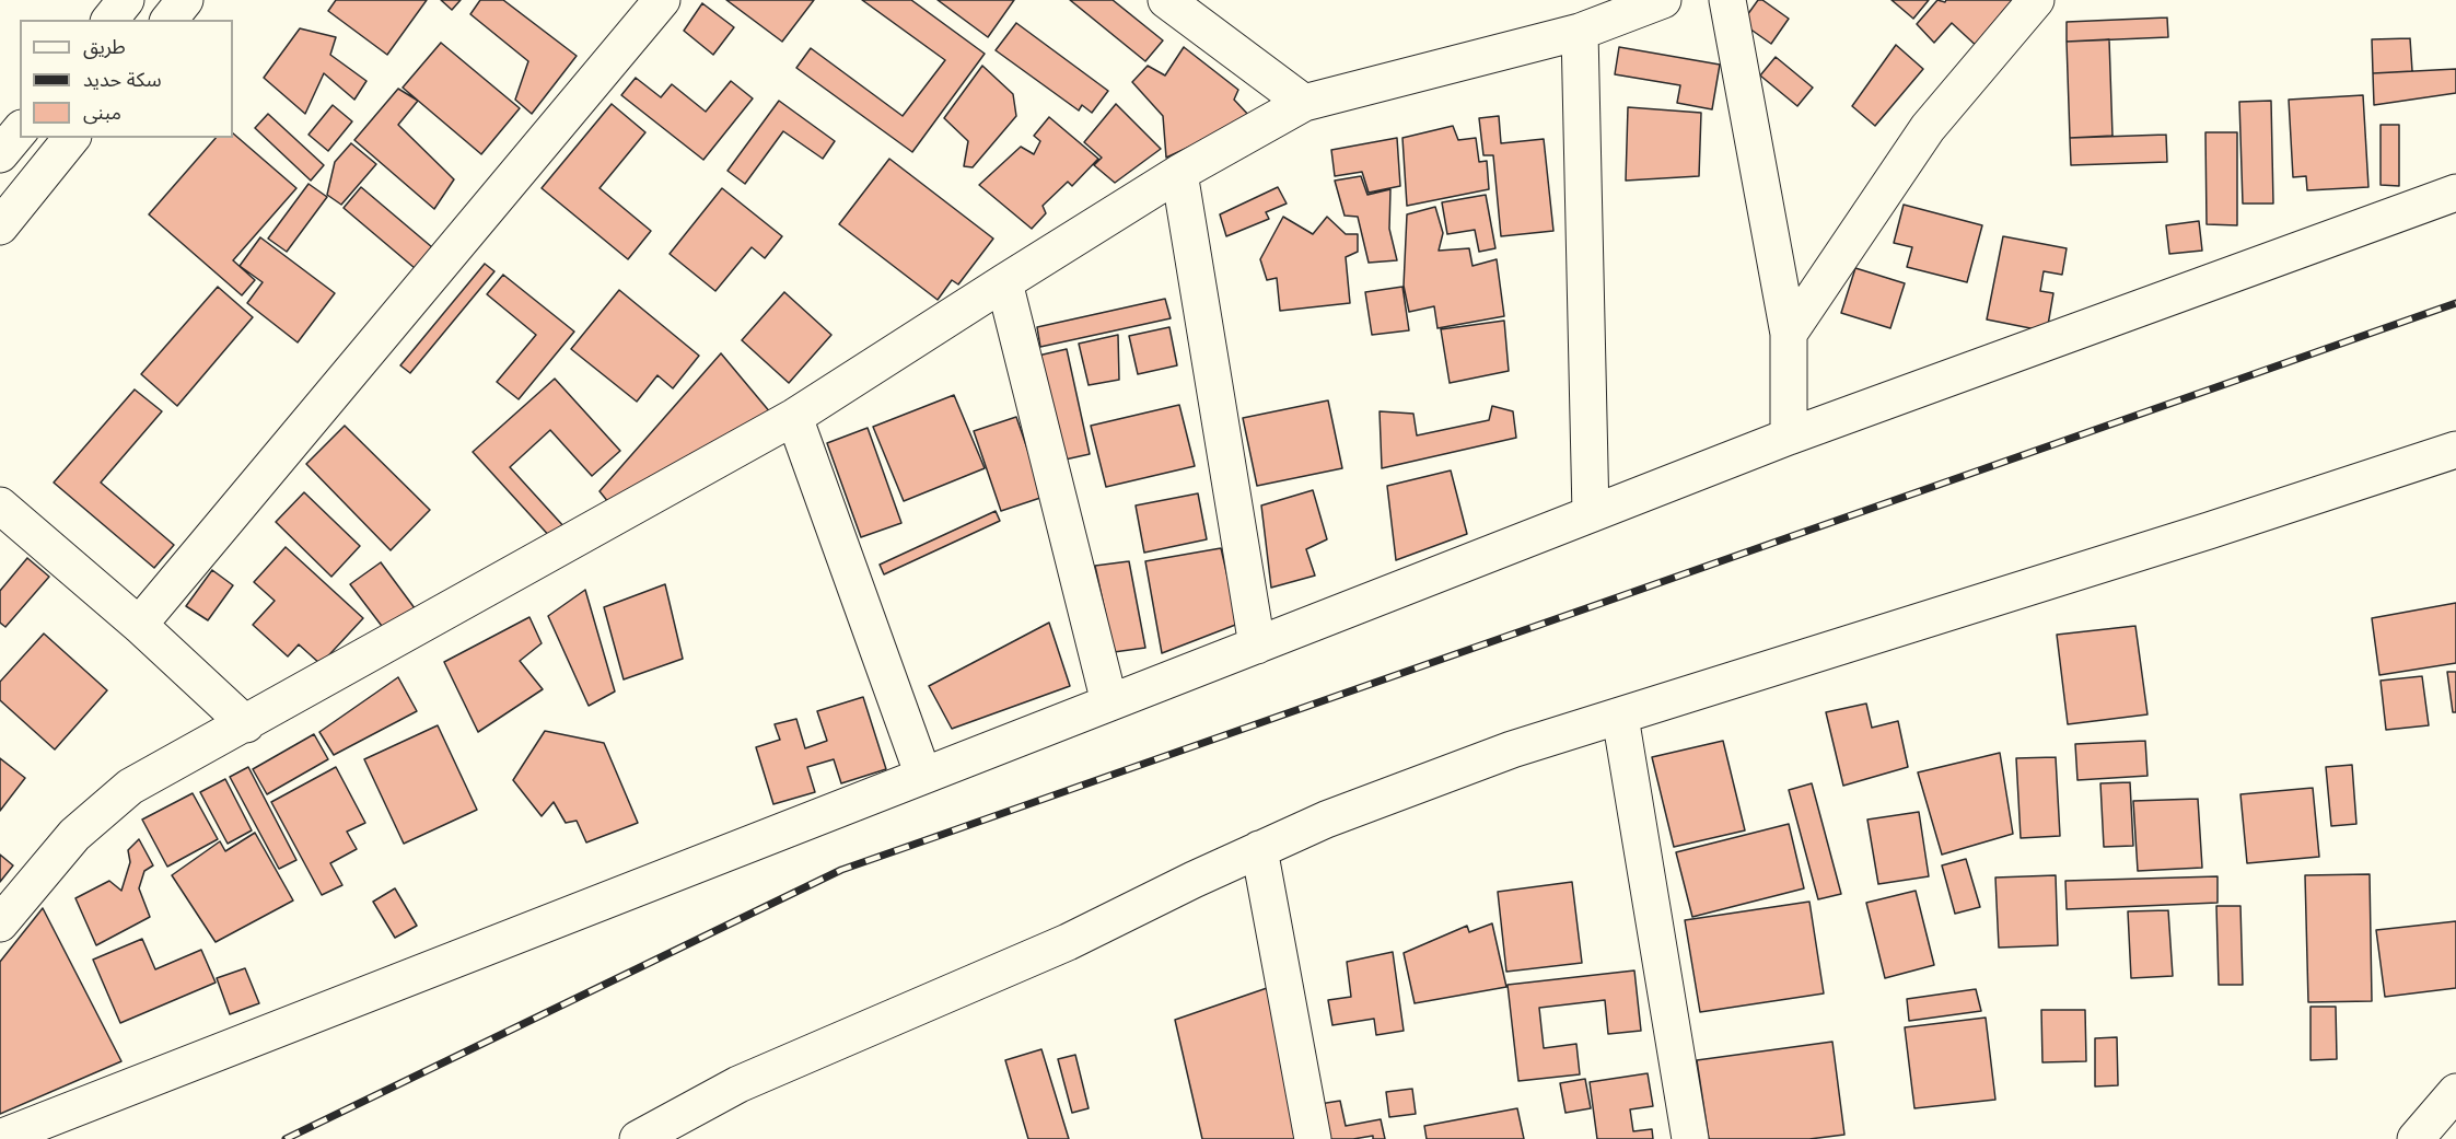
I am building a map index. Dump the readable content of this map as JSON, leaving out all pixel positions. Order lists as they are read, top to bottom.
{
  "legend": ["طريق", "سكة حديد", "مبنى"]
}
